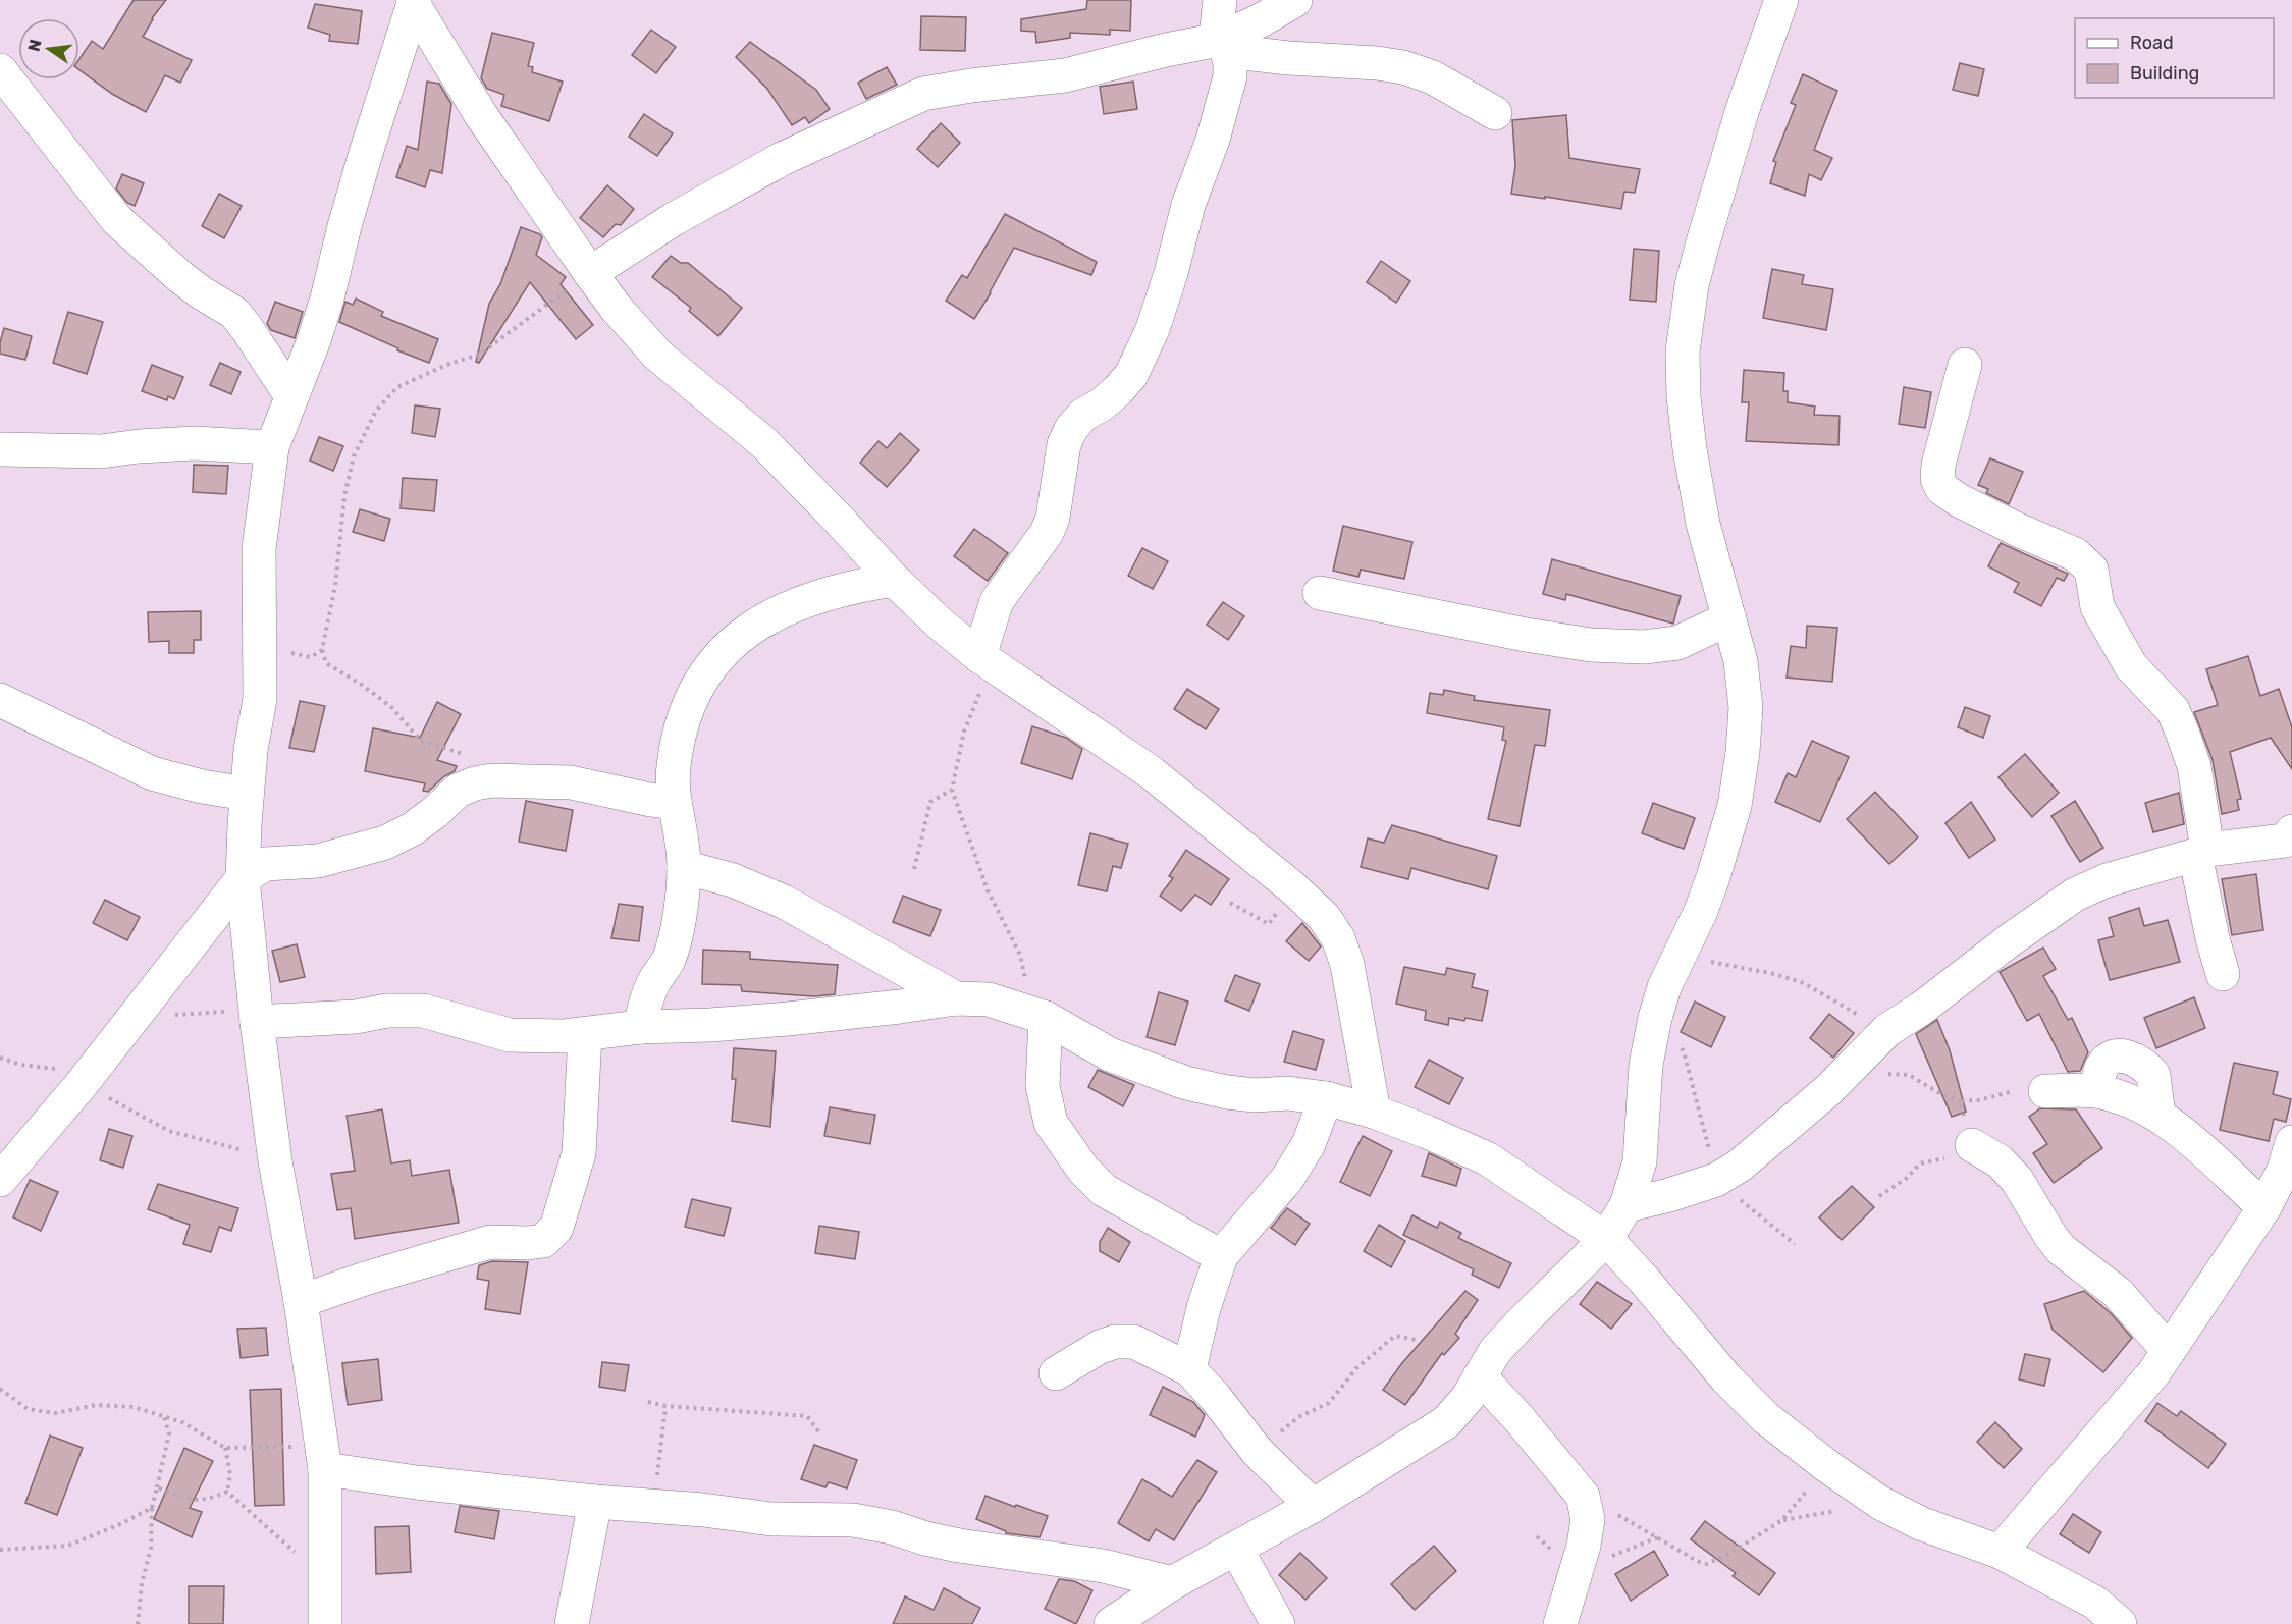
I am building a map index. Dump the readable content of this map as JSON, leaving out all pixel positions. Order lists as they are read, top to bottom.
{
  "legend": ["Road", "Building"],
  "north": "left"
}
